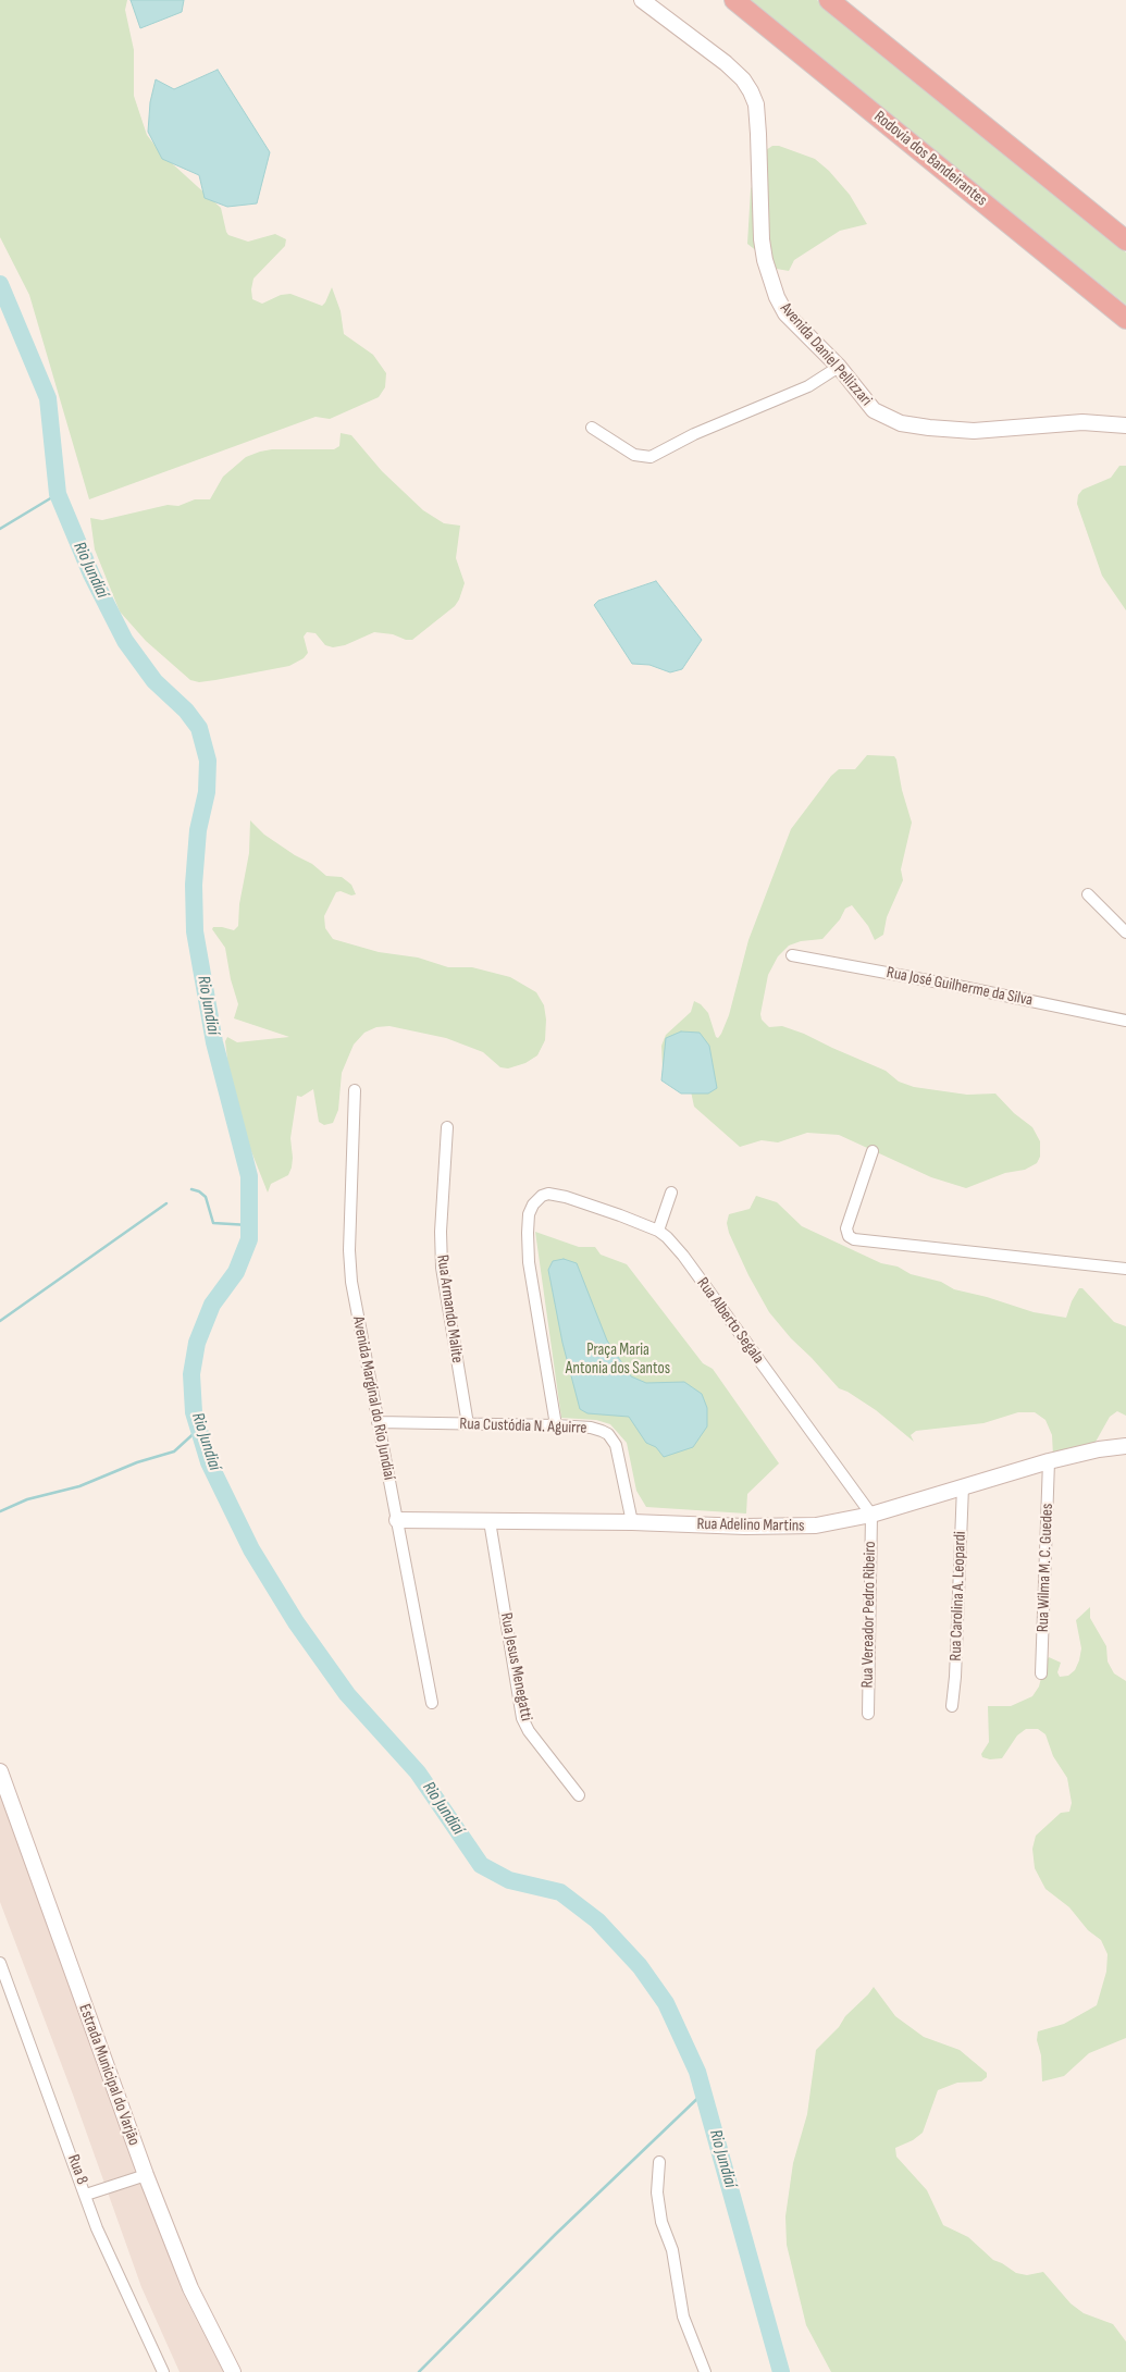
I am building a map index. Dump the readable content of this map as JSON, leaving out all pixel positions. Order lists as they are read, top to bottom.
{
  "streets": {
    "highway": ["Rodovia dos Bandeirantes"],
    "street": [
      "Avenida Daniel Pellizzari",
      "Rua José Guilherme da Silva",
      "Rua Armando Malite",
      "Rua Alberto Segala",
      "Avenida Marginal do Rio Jundiaí",
      "Rua Custódia N. Aguirre",
      "Rua Adelino Martins",
      "Rua Wilma M. C. Guedes",
      "Rua Carolina A. Leopardi",
      "Rua Vereador Pedro Ribeiro",
      "Rua Jesus Menegatti",
      "Estrada Municipal do Varjão",
      "Rua 8"
    ]
  },
  "crossings": [
    ["Rua Armando Malite", "Rua Custódia N. Aguirre"],
    ["Rua Alberto Segala", "Rua Custódia N. Aguirre"],
    ["Rua Alberto Segala", "Rua Adelino Martins"],
    ["Rua Alberto Segala", "Rua Vereador Pedro Ribeiro"],
    ["Avenida Marginal do Rio Jundiaí", "Rua Custódia N. Aguirre"],
    ["Avenida Marginal do Rio Jundiaí", "Rua Adelino Martins"],
    ["Rua Custódia N. Aguirre", "Rua Adelino Martins"],
    ["Rua Adelino Martins", "Rua Wilma M. C. Guedes"],
    ["Rua Adelino Martins", "Rua Carolina A. Leopardi"],
    ["Rua Adelino Martins", "Rua Vereador Pedro Ribeiro"],
    ["Rua Adelino Martins", "Rua Jesus Menegatti"]
  ],
  "water": ["Rio Jundiaí"],
  "parks": ["Praça Maria Antonia dos Santos"]
}
